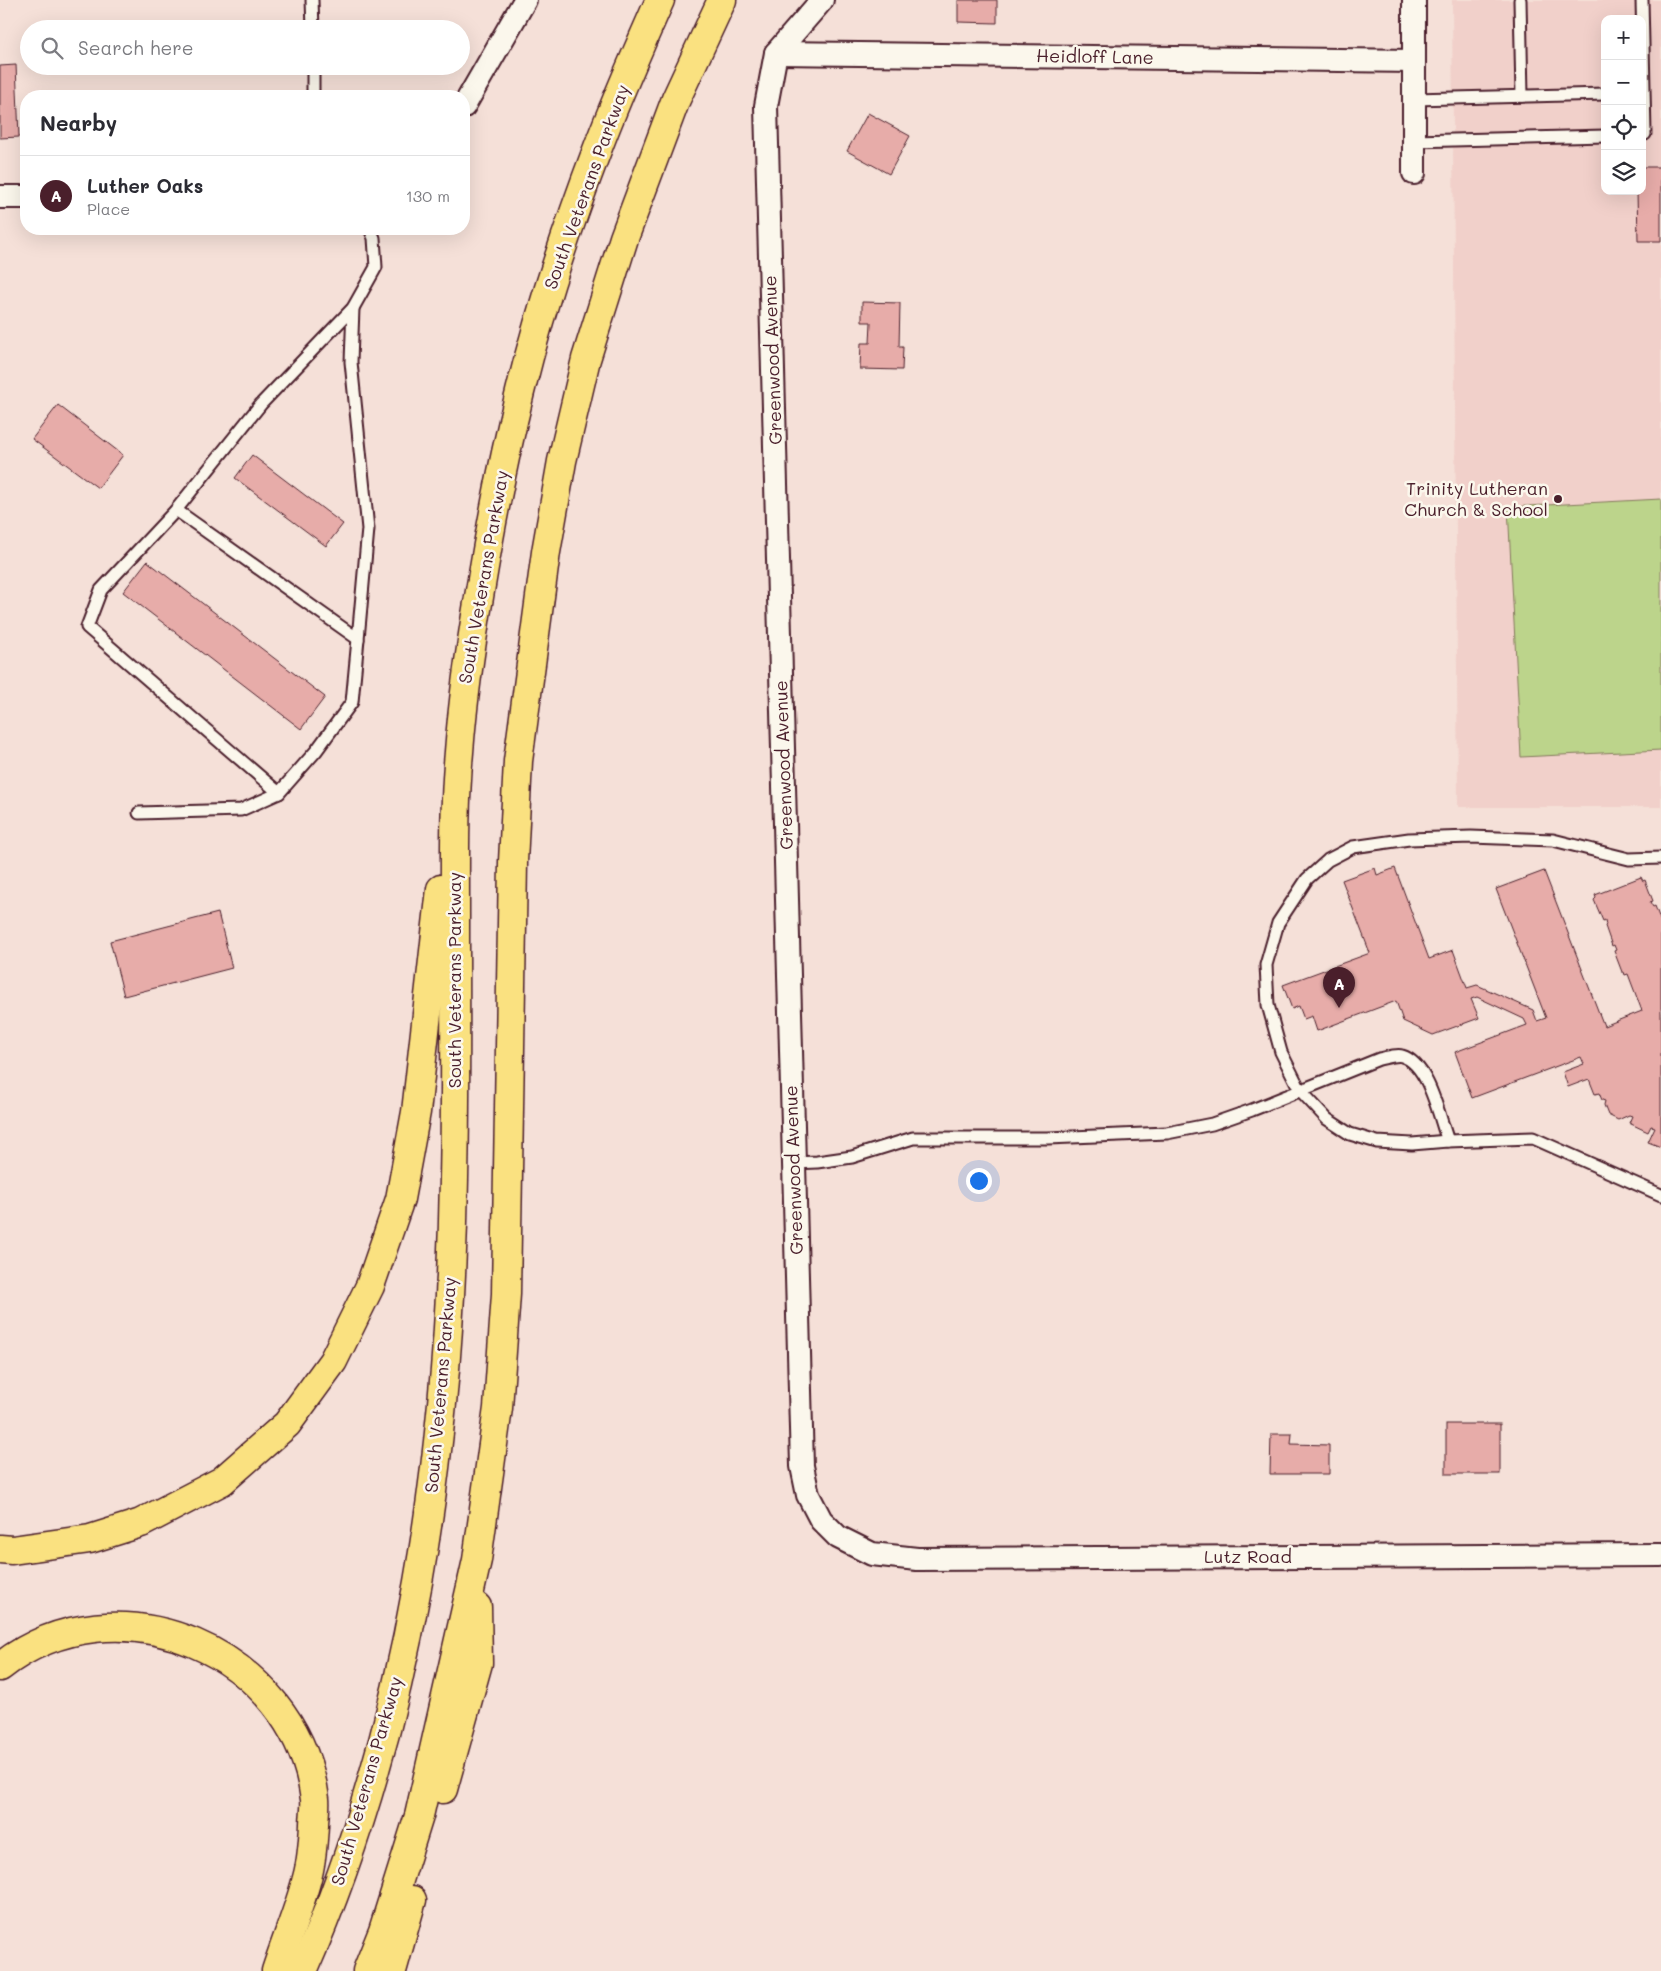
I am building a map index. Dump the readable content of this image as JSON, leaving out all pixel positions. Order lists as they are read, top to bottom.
{
  "streets": {
    "highway": ["South Veterans Parkway"],
    "street": ["Heidloff Lane", "Greenwood Avenue", "Lutz Road"]
  },
  "crossings": [
    ["Heidloff Lane", "Greenwood Avenue"],
    ["Greenwood Avenue", "Lutz Road"]
  ],
  "places": ["Trinity Lutheran Church & School"],
  "page": {
    "map_buttons": ["+", "−"],
    "search": "Search here",
    "heading": "Nearby",
    "list": [
      {
        "mark": "A",
        "name": "Luther Oaks",
        "note": "Place",
        "value": "130 m"
      }
    ],
    "pins": "A"
  }
}
